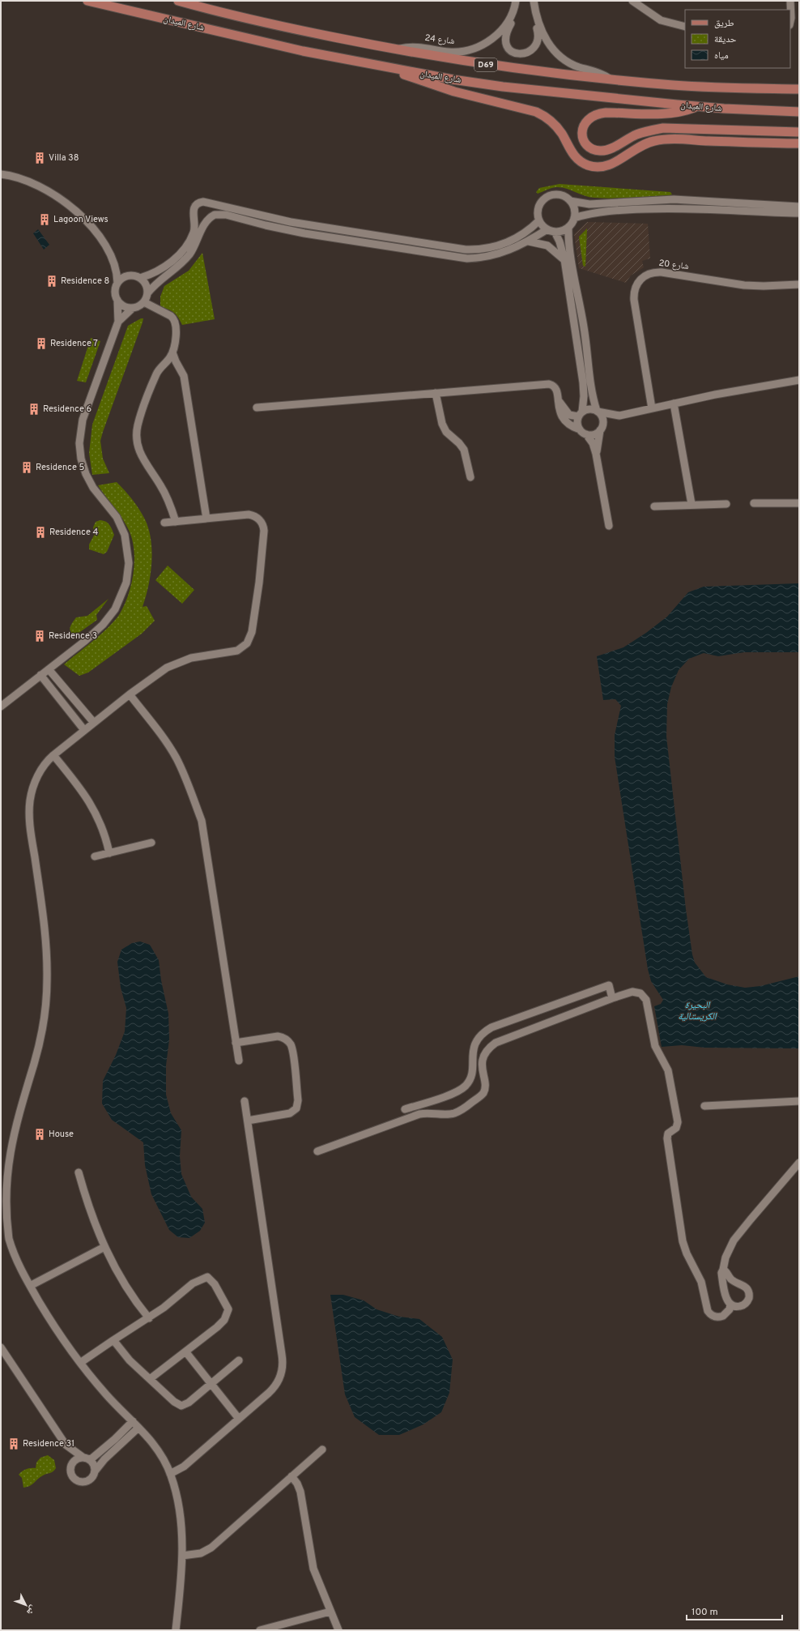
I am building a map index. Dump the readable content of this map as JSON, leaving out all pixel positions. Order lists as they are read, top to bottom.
{
  "streets": {
    "main road": ["شارع الميدان", "D69"],
    "street": ["شارع 24", "شارع 20"]
  },
  "crossings": [
    ["شارع 24", "D69"]
  ],
  "water": ["البحيرة الكريستالية"],
  "places": {
    "building": [
      "Villa 38",
      "Lagoon Views",
      "Residence 8",
      "Residence 7",
      "Residence 6",
      "Residence 5",
      "Residence 4",
      "Residence 3",
      "House",
      "Residence 31"
    ]
  },
  "legend": ["طريق", "حديقة", "مياه"],
  "scale_bar": "100 m",
  "north": "bottom right"
}
